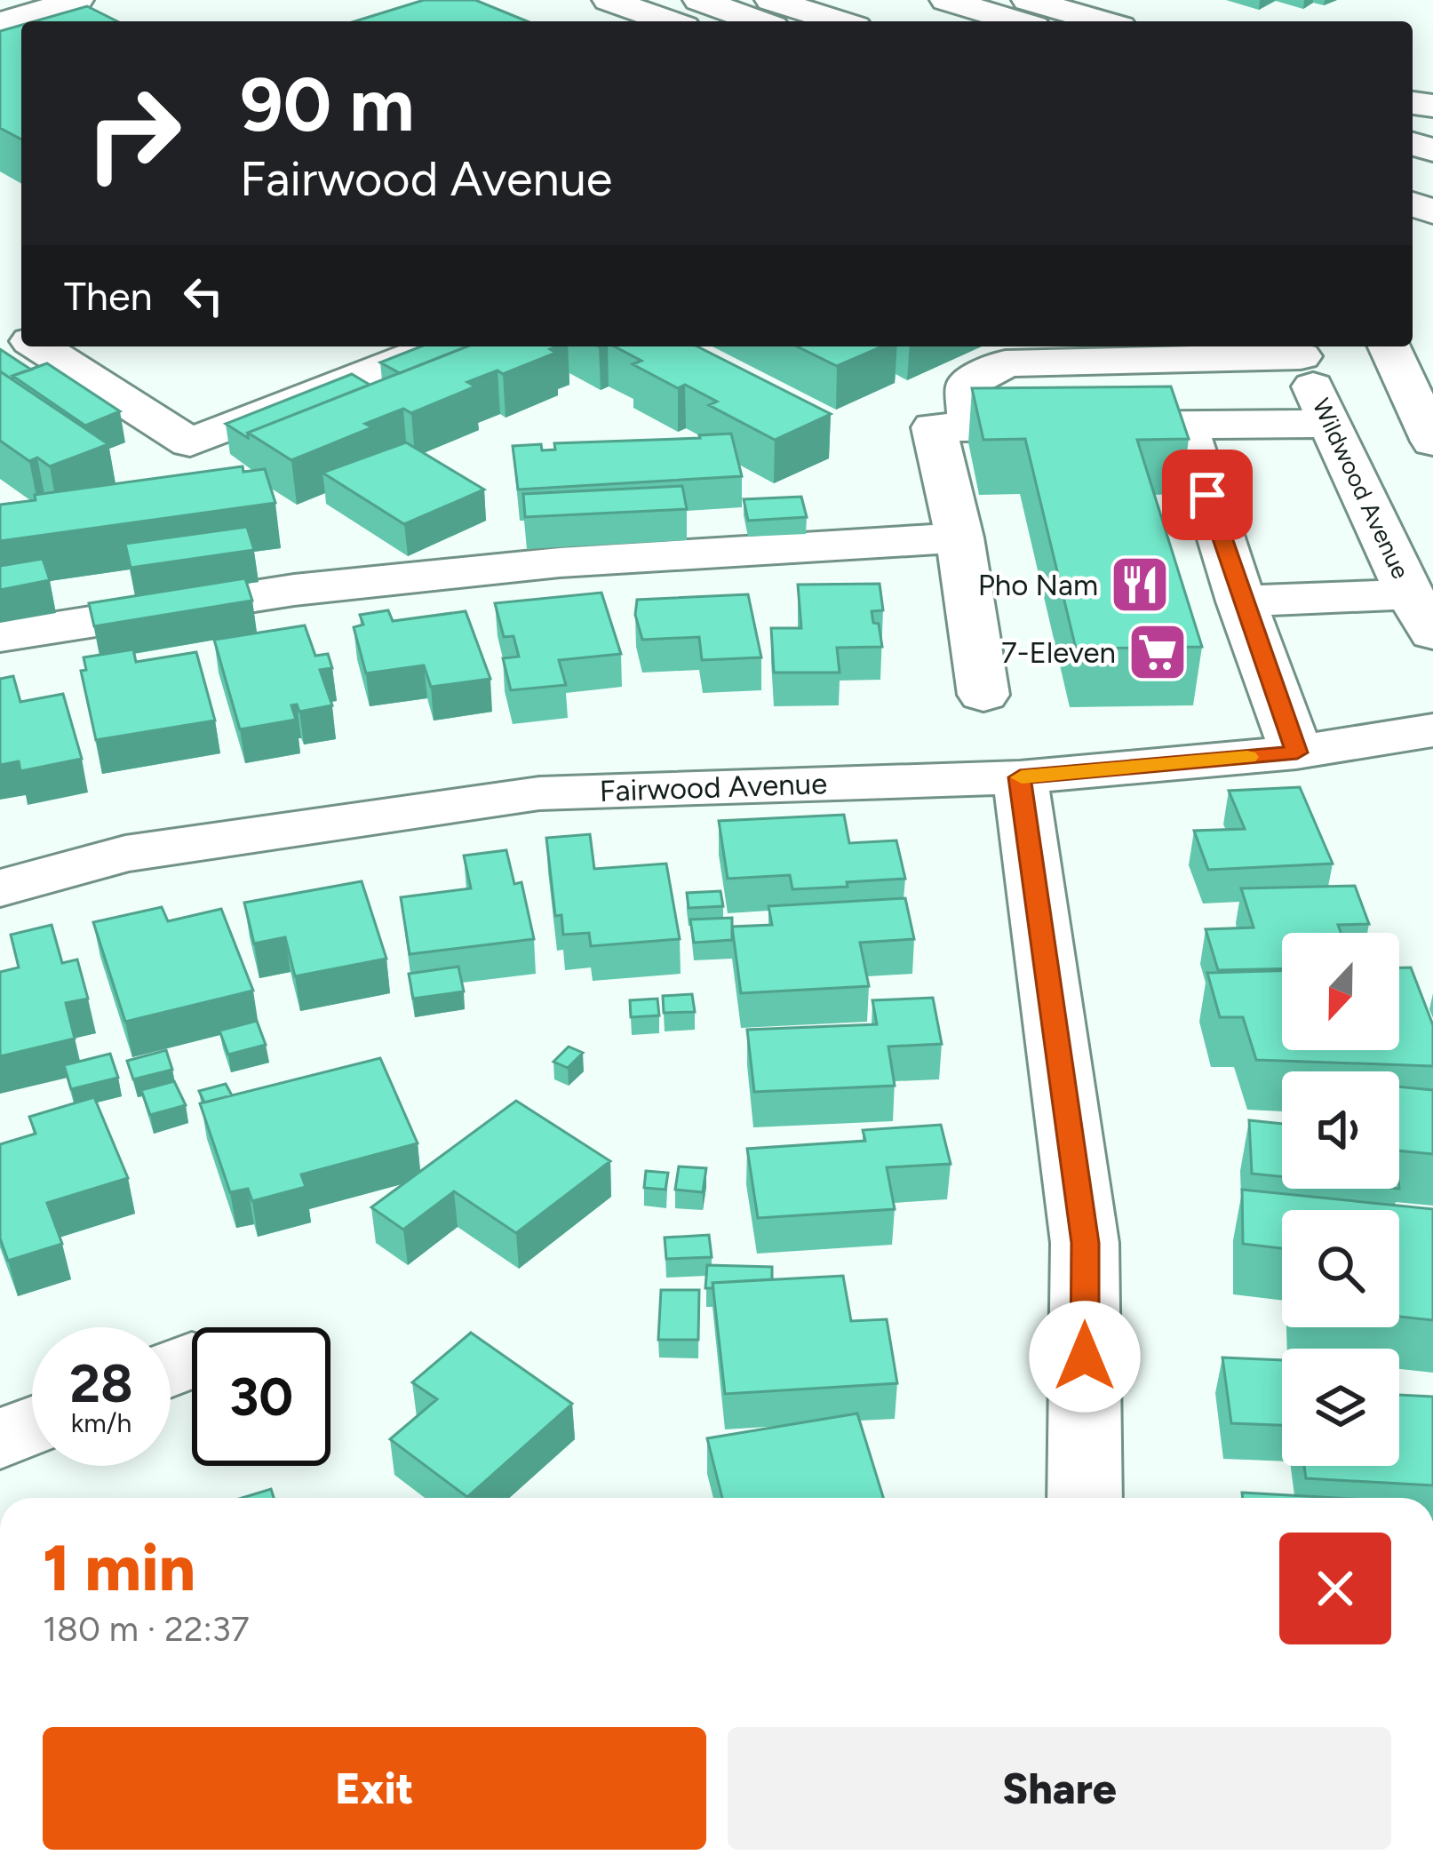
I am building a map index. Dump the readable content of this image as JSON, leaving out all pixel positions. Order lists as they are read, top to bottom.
{
  "streets": {
    "main road": ["Wildwood Avenue", "Fairwood Avenue"]
  },
  "places": {
    "restaurant": ["Pho Nam"],
    "supermarket": ["7-Eleven"]
  },
  "north": "bottom",
  "page": {
    "turn": ["90 m", "Fairwood Avenue"],
    "then": "Then",
    "speed": "28 km/h",
    "limit": "30",
    "heading": ["1 min", "180 m · 22:37"],
    "buttons": ["Exit", "Share"]
  }
}
